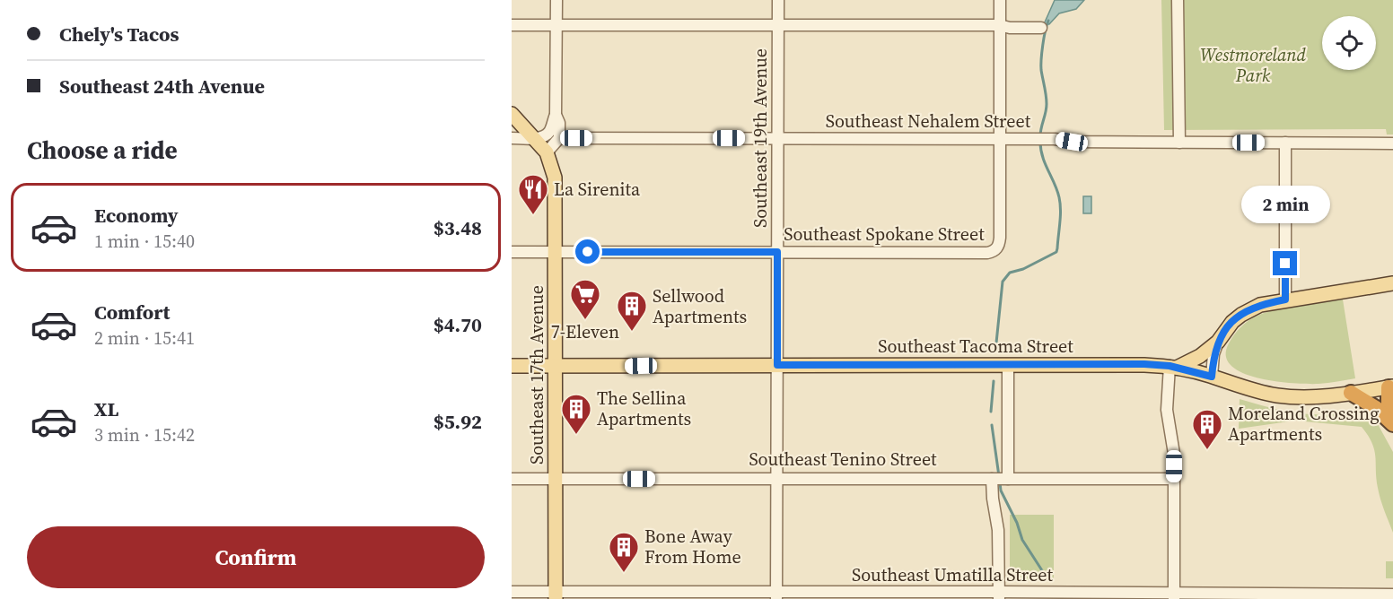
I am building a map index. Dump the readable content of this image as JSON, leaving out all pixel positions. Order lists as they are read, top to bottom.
{
  "streets": {
    "main road": ["Southeast Tacoma Street", "Southeast 17th Avenue"],
    "street": [
      "Southeast Nehalem Street",
      "Southeast 19th Avenue",
      "Southeast Spokane Street",
      "Southeast Tenino Street",
      "Southeast Umatilla Street"
    ]
  },
  "crossings": [
    ["Southeast Nehalem Street", "Southeast 19th Avenue"],
    ["Southeast Nehalem Street", "Southeast Spokane Street"],
    ["Southeast 19th Avenue", "Southeast Spokane Street"],
    ["Southeast 19th Avenue", "Southeast Tacoma Street"],
    ["Southeast 19th Avenue", "Southeast Tenino Street"],
    ["Southeast 19th Avenue", "Southeast Umatilla Street"],
    ["Southeast Spokane Street", "Southeast 17th Avenue"],
    ["Southeast Tacoma Street", "Southeast 17th Avenue"],
    ["Southeast 17th Avenue", "Southeast Tenino Street"],
    ["Southeast 17th Avenue", "Southeast Umatilla Street"]
  ],
  "parks": ["Westmoreland Park"],
  "places": {
    "restaurant": ["La Sirenita"],
    "supermarket": ["7-Eleven"],
    "building": [
      "Sellwood Apartments",
      "The Sellina Apartments",
      "Moreland Crossing Apartments",
      "Bone Away From Home"
    ]
  },
  "page": {
    "banner": ["Chely's Tacos", "Southeast 24th Avenue"],
    "heading": "Choose a ride",
    "list": [
      {
        "name": "Economy",
        "note": "1 min · 15:40",
        "value": "$3.48"
      },
      {
        "name": "Comfort",
        "note": "2 min · 15:41",
        "value": "$4.70"
      },
      {
        "name": "XL",
        "note": "3 min · 15:42",
        "value": "$5.92"
      }
    ],
    "bubble": "2 min",
    "buttons": "Confirm"
  }
}
